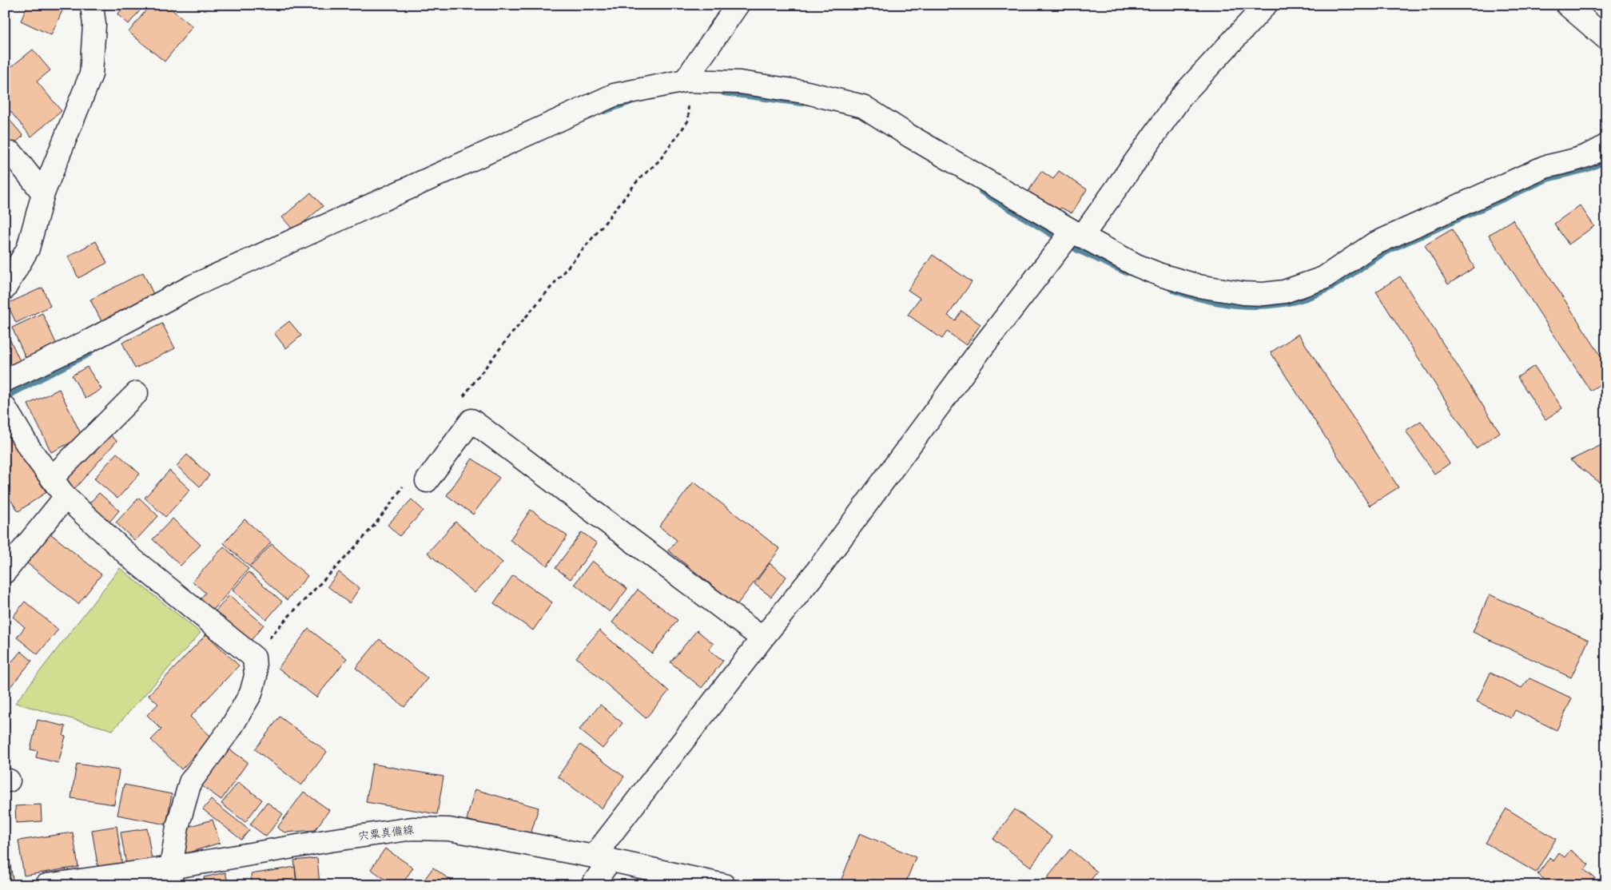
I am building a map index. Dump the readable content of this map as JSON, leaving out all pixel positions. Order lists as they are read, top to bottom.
{
  "streets": {
    "street": ["宍粟真備線"]
  }
}
